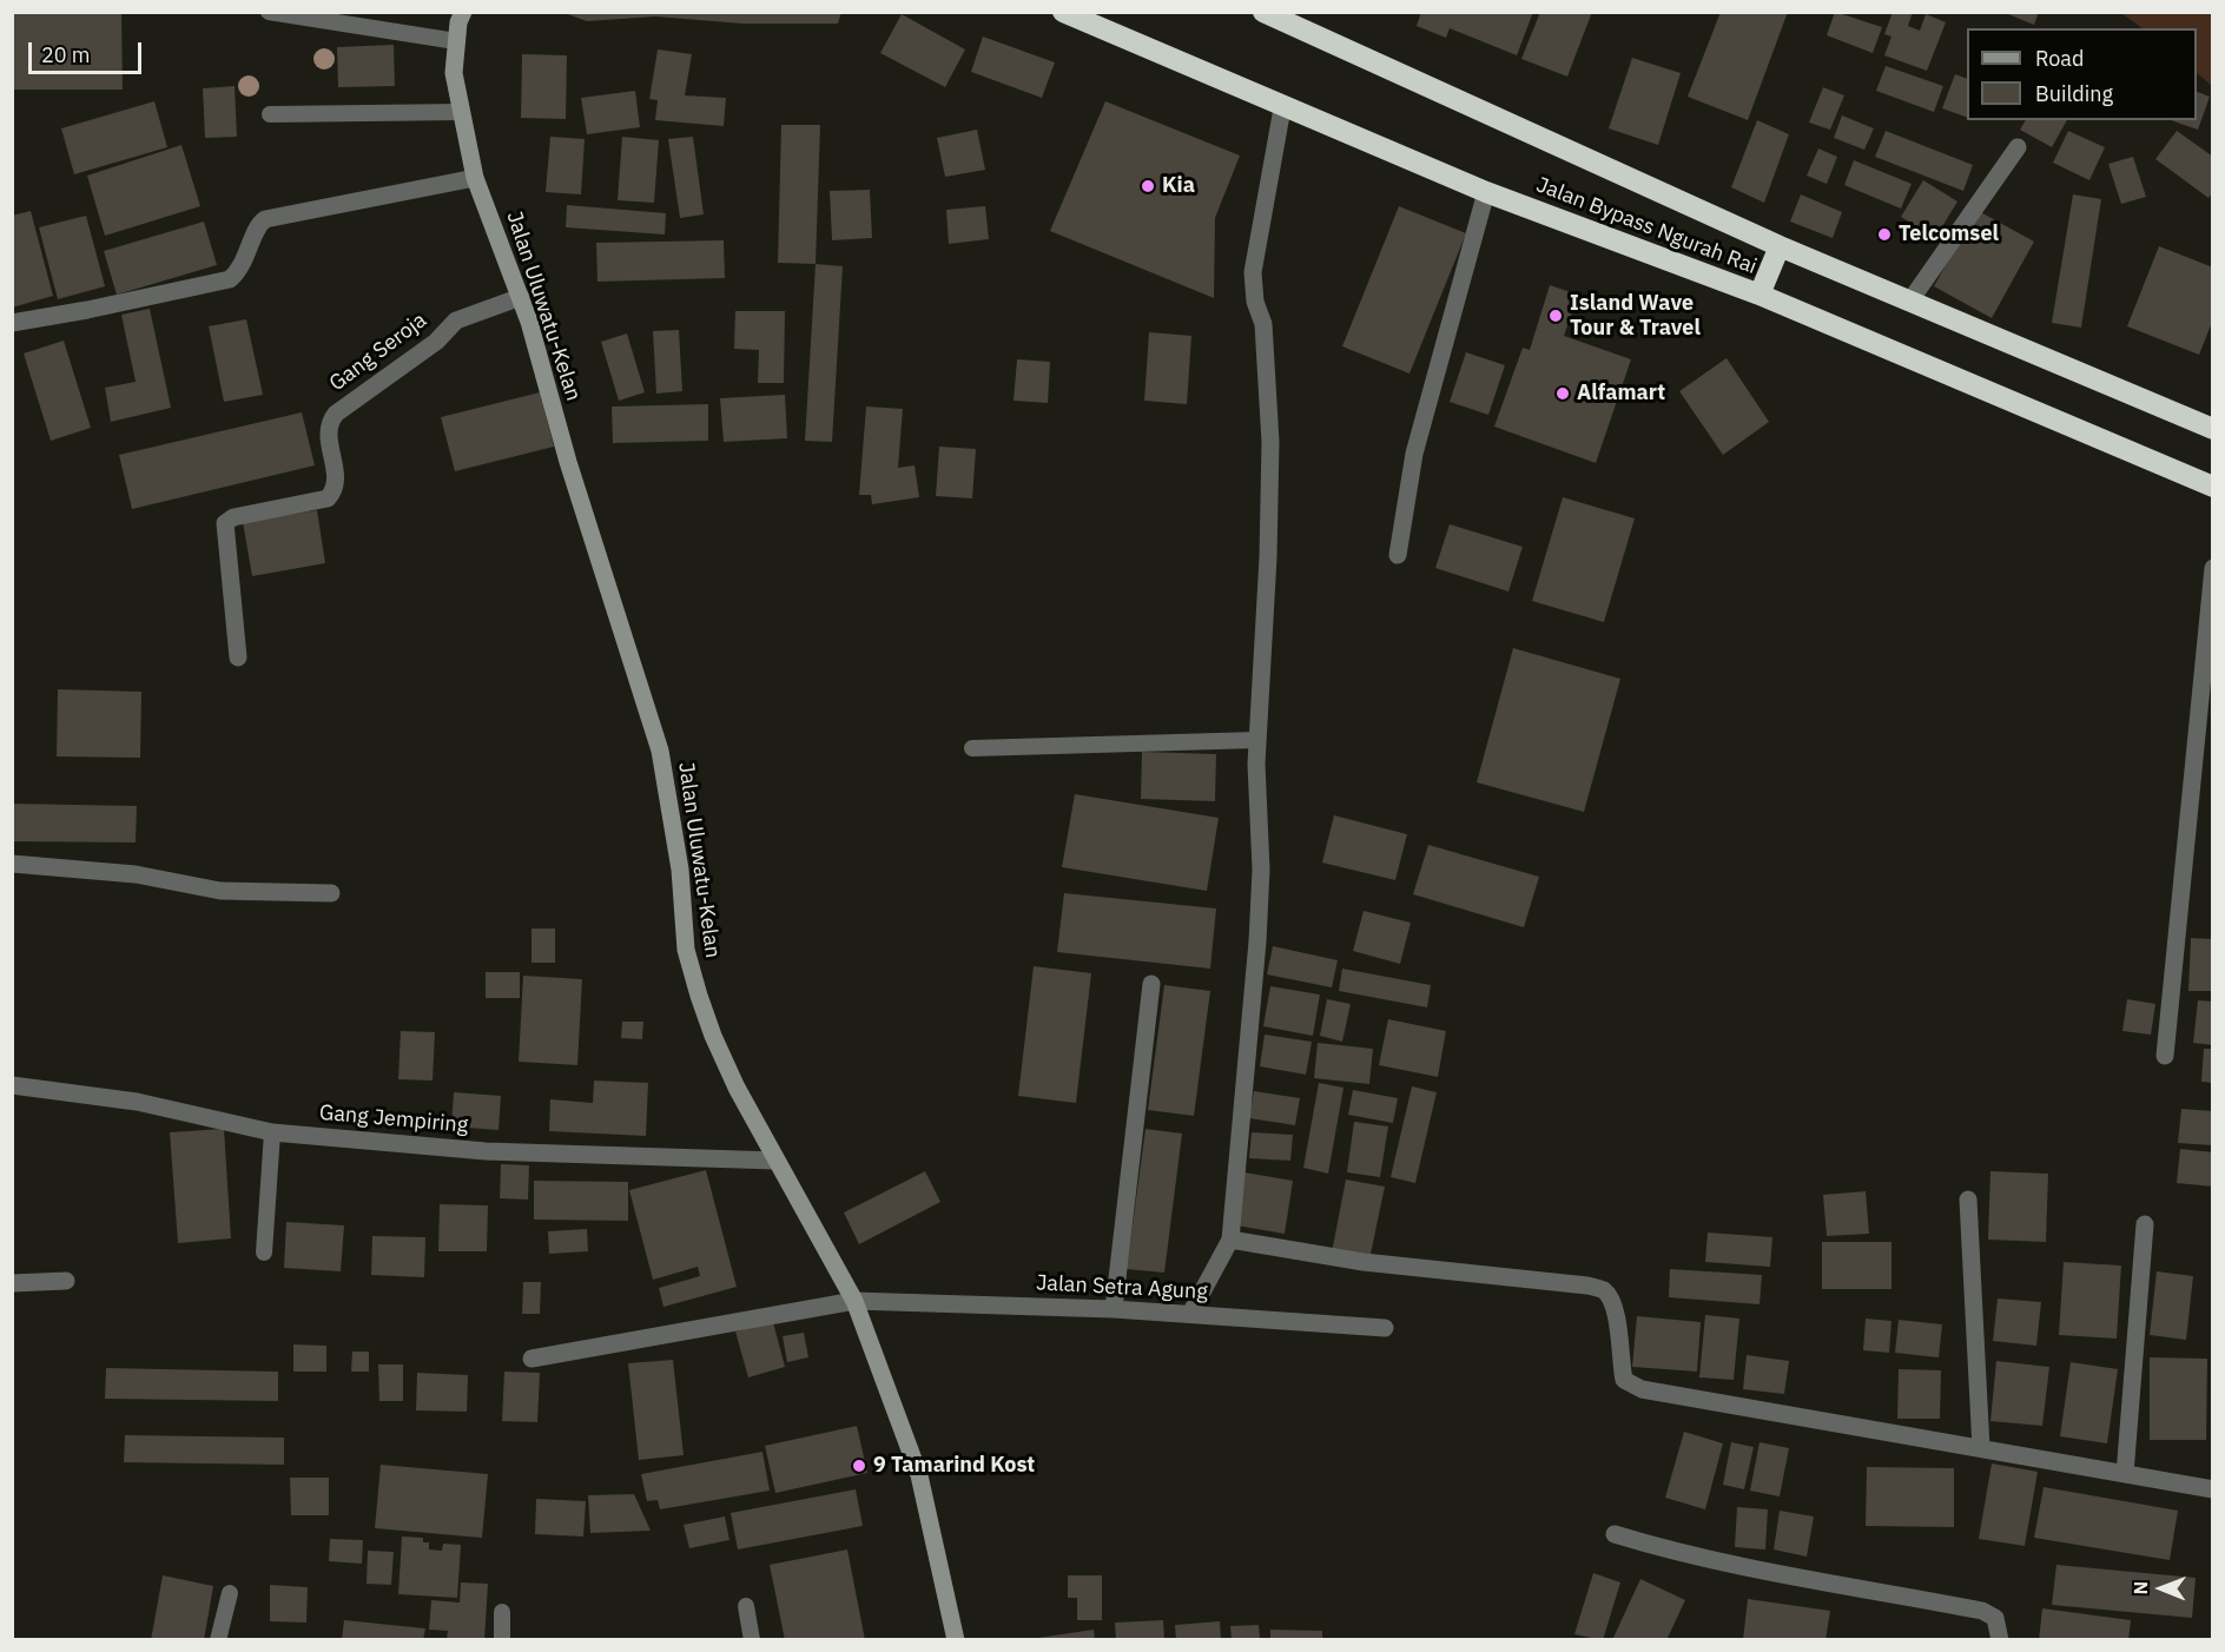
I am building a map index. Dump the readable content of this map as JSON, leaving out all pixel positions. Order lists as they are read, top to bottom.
{
  "streets": {
    "highway": ["Jalan Bypass Ngurah Rai"],
    "street": [
      "Jalan Uluwatu-Kelan",
      "Gang Seroja",
      "Gang Jempiring",
      "Jalan Setra Agung"
    ]
  },
  "crossings": [
    ["Jalan Uluwatu-Kelan", "Gang Seroja"],
    ["Jalan Uluwatu-Kelan", "Gang Jempiring"],
    ["Jalan Uluwatu-Kelan", "Jalan Setra Agung"]
  ],
  "places": [
    "Kia",
    "Telcomsel",
    "Island Wave Tour & Travel",
    "Alfamart",
    "9 Tamarind Kost"
  ],
  "legend": ["Road", "Building"],
  "scale_bar": "20 m",
  "north": "left"
}
